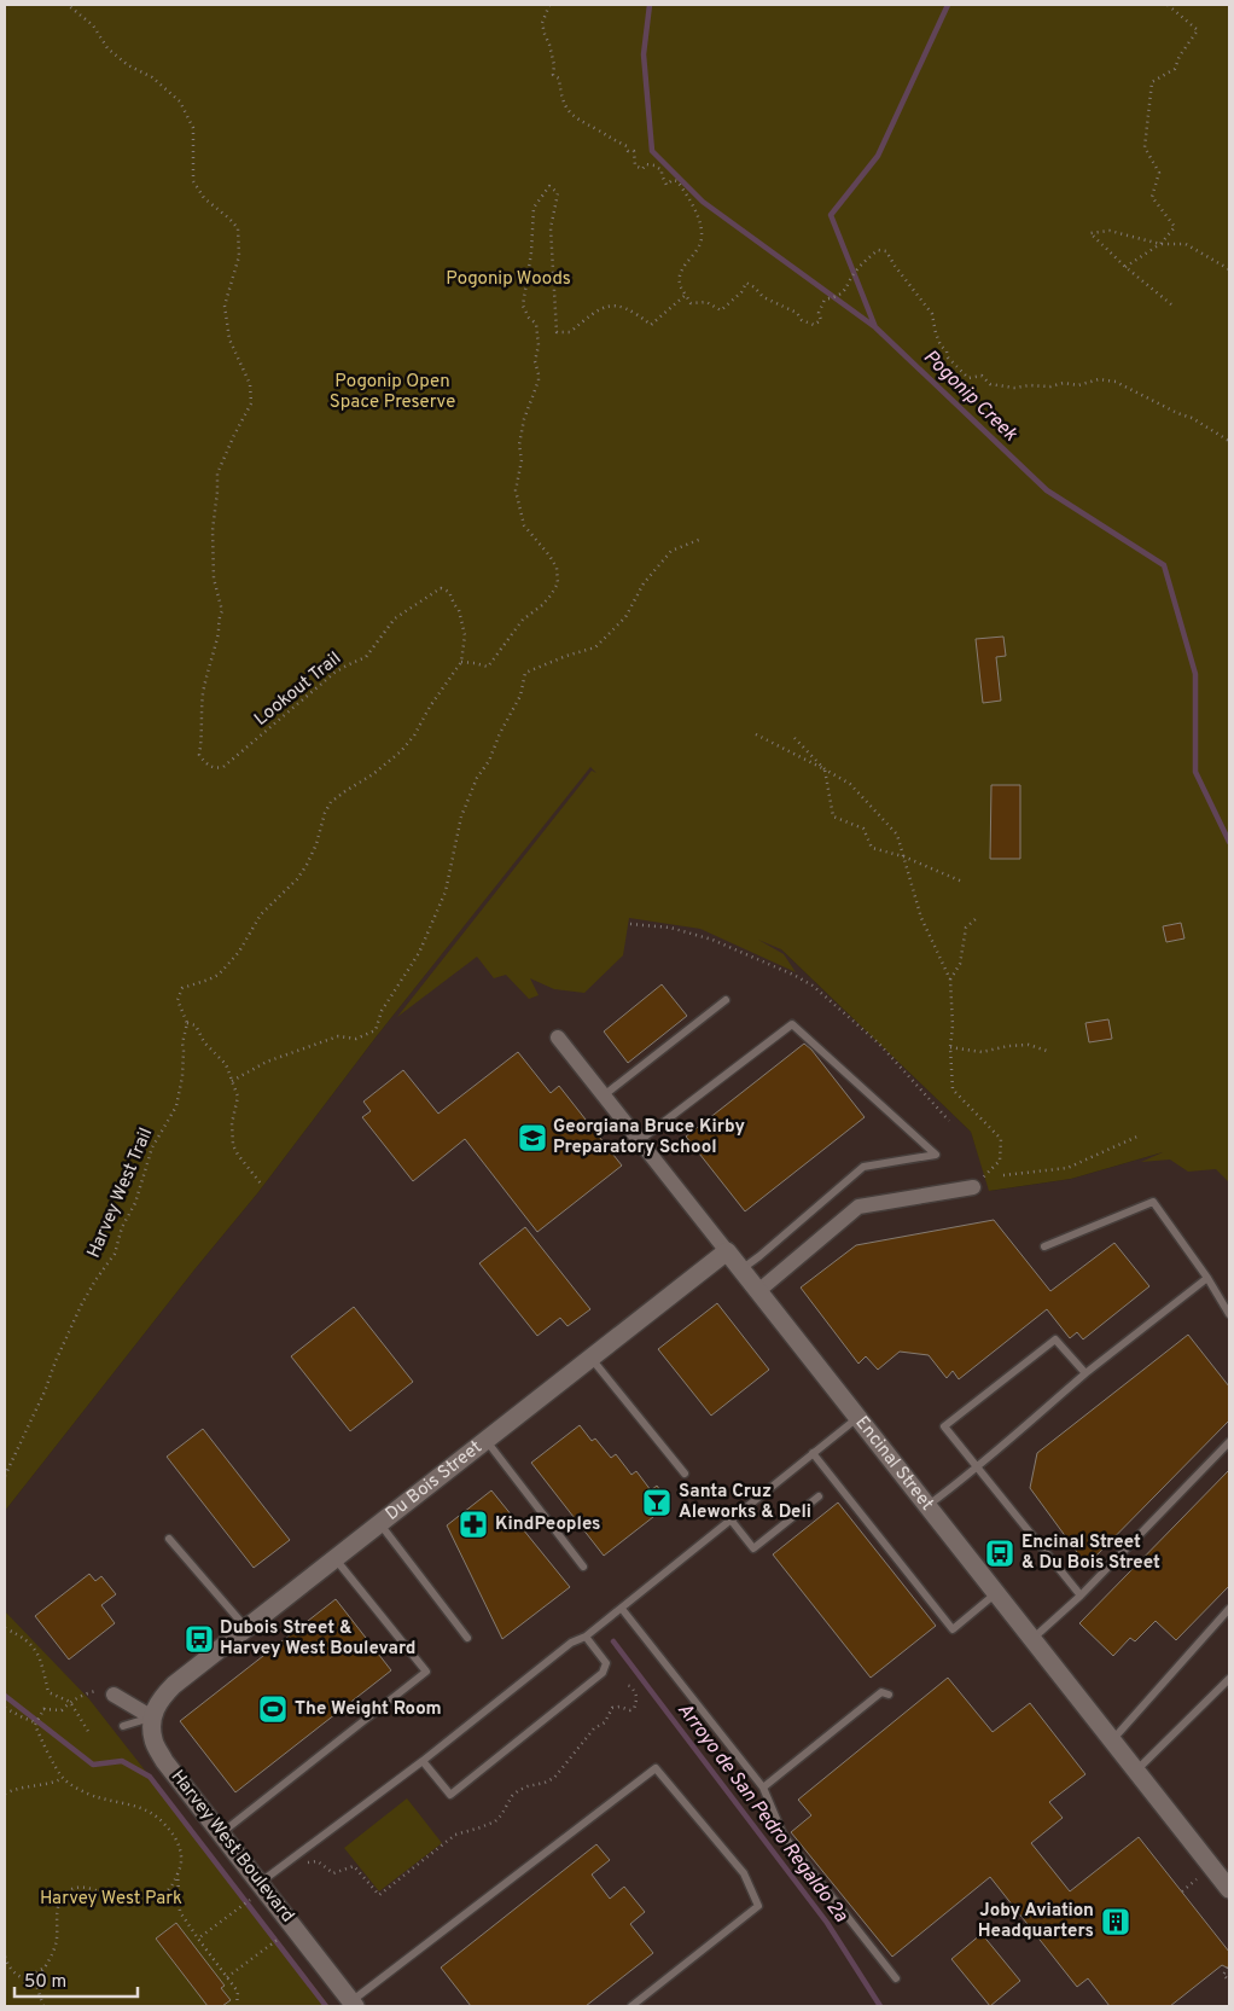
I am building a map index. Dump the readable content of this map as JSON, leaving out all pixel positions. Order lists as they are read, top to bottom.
{
  "streets": {
    "street": ["Encinal Street", "Du Bois Street", "Harvey West Boulevard"],
    "path": ["Lookout Trail", "Harvey West Trail"]
  },
  "crossings": [
    ["Lookout Trail", "Harvey West Trail"],
    ["Encinal Street", "Du Bois Street"],
    ["Du Bois Street", "Harvey West Boulevard"]
  ],
  "water": ["Pogonip Creek", "Arroyo de San Pedro Regaldo 2a"],
  "parks": ["Pogonip Woods", "Pogonip Open Space Preserve", "Harvey West Park"],
  "places": {
    "school or university": ["Georgiana Bruce Kirby Preparatory School"],
    "bar": ["Santa Cruz Aleworks & Deli"],
    "pharmacy": ["KindPeoples"],
    "bus stop": ["Encinal Street & Du Bois Street", "Dubois Street & Harvey West Boulevard"],
    "sports": ["The Weight Room"],
    "building": ["Joby Aviation Headquarters"]
  },
  "scale_bar": "50 m"
}
